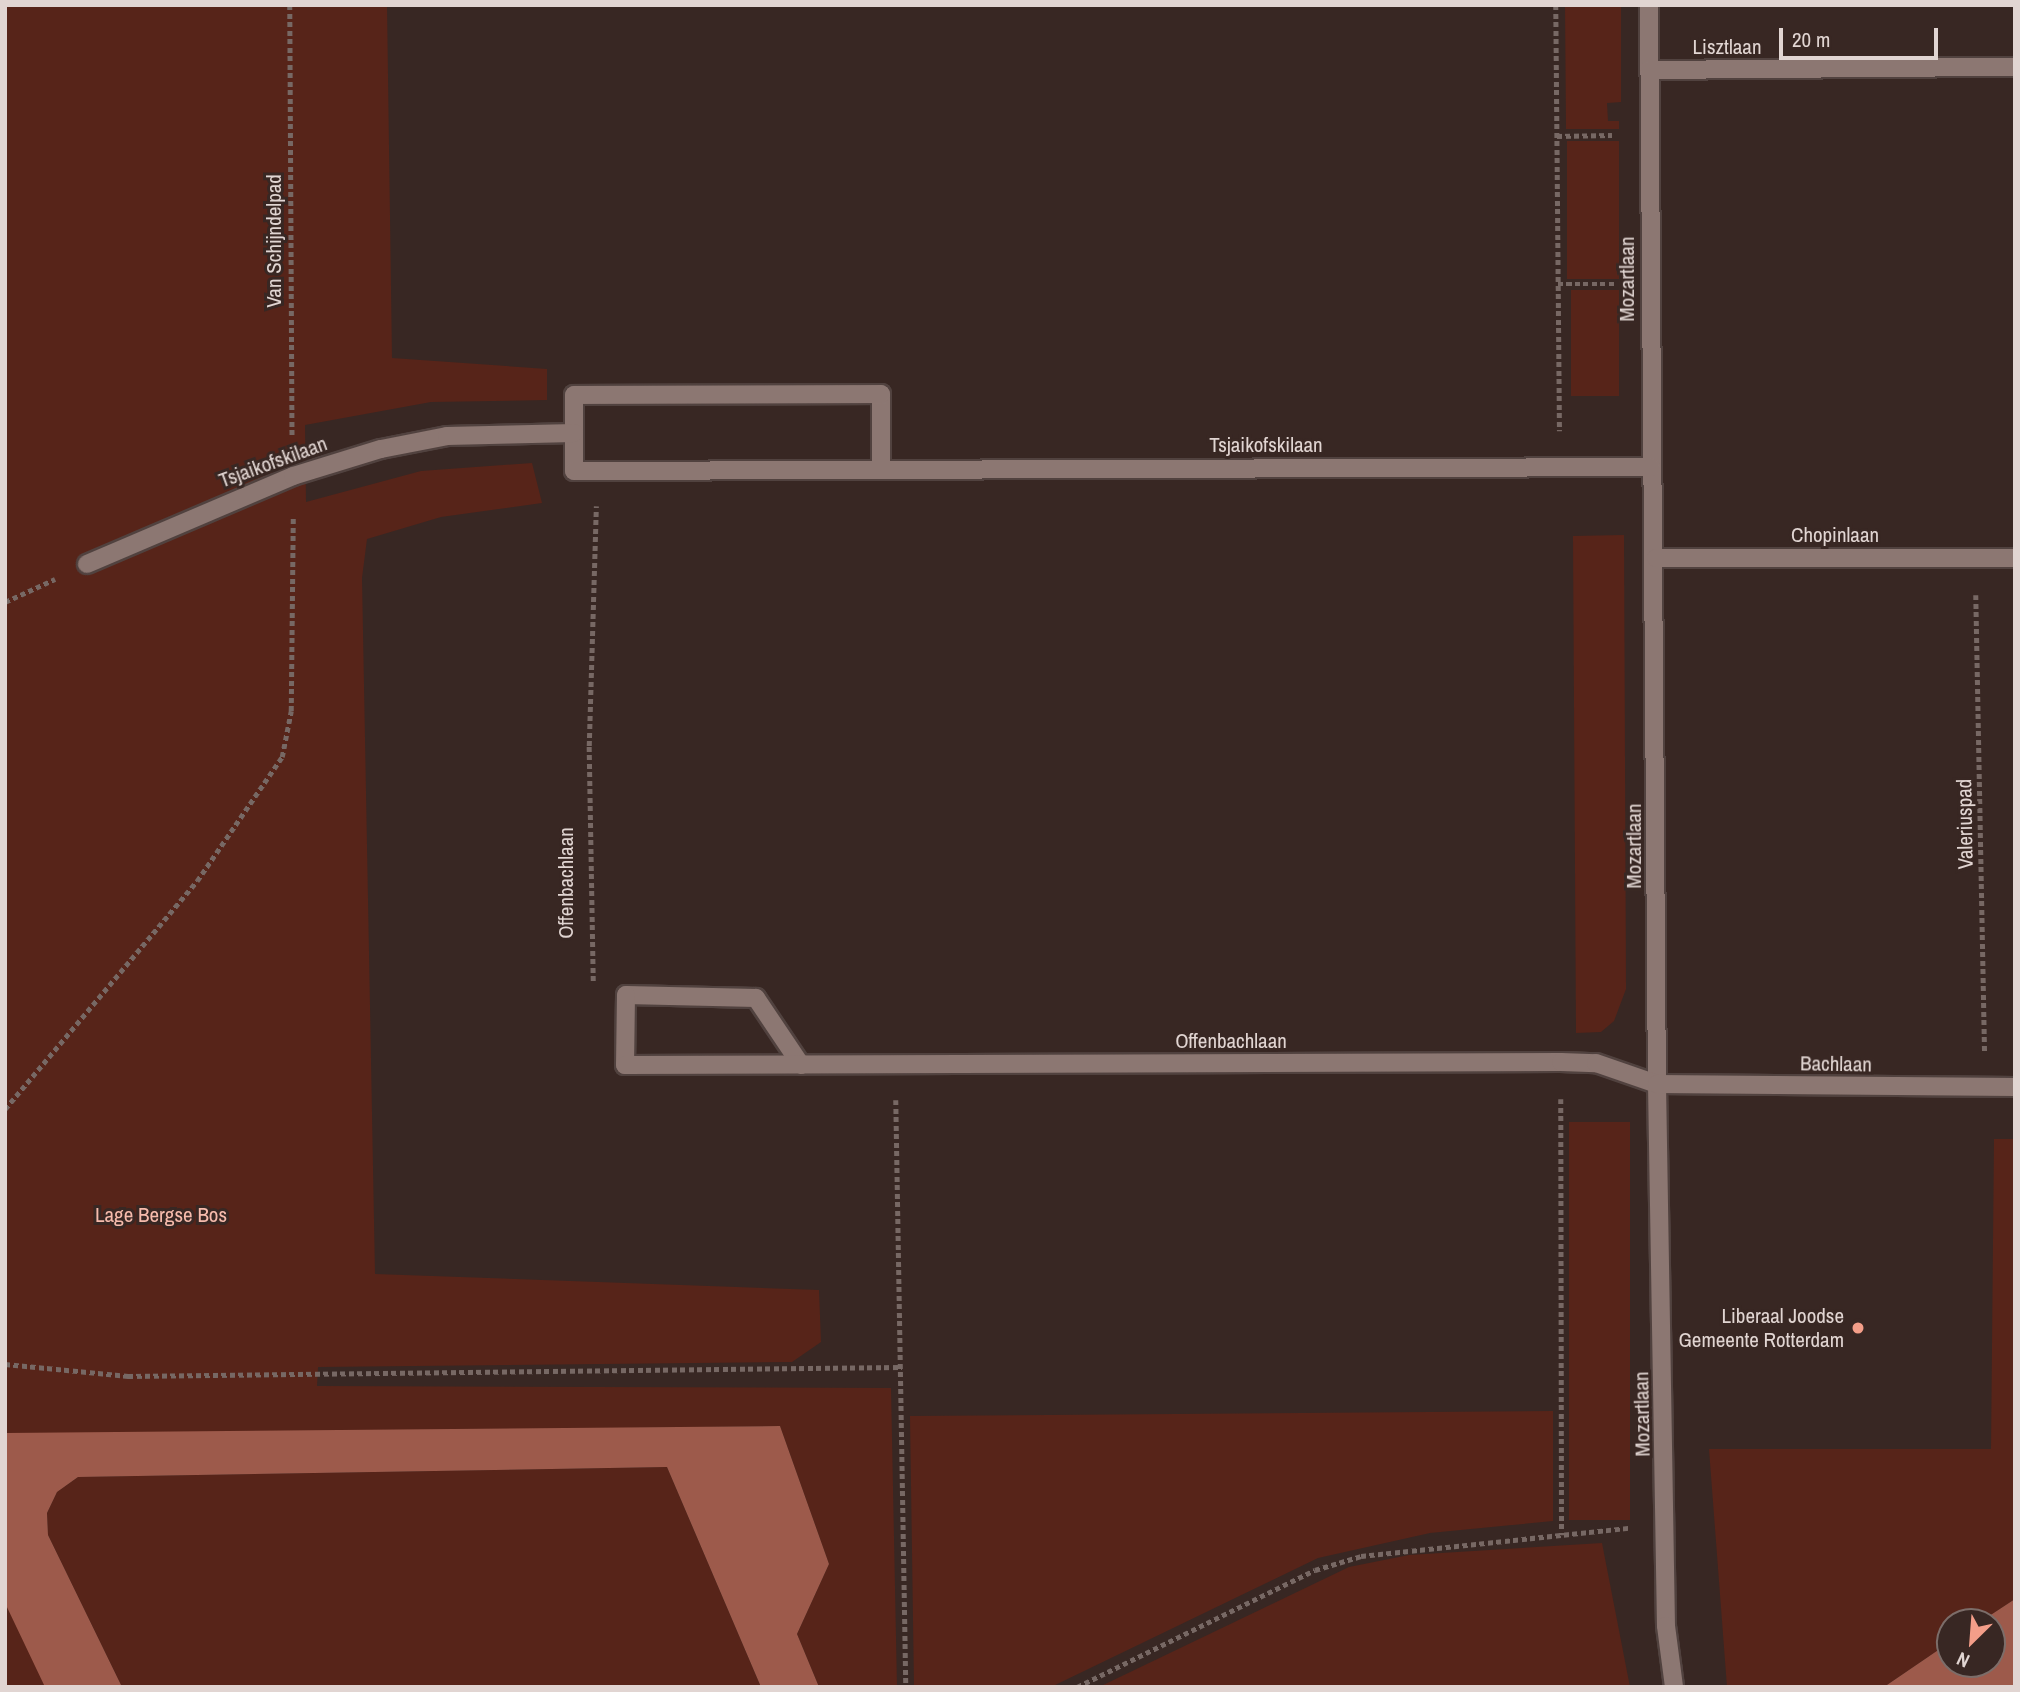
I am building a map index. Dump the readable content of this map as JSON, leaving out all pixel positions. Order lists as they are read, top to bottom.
{
  "streets": {
    "street": [
      "Lisztlaan",
      "Mozartlaan",
      "Tsjaikofskilaan",
      "Chopinlaan",
      "Offenbachlaan",
      "Bachlaan"
    ],
    "path": ["Van Schijndelpad", "Valeriuspad"]
  },
  "crossings": [
    ["Lisztlaan", "Mozartlaan"],
    ["Van Schijndelpad", "Tsjaikofskilaan"],
    ["Mozartlaan", "Tsjaikofskilaan"],
    ["Mozartlaan", "Chopinlaan"],
    ["Mozartlaan", "Offenbachlaan"],
    ["Mozartlaan", "Bachlaan"],
    ["Tsjaikofskilaan", "Offenbachlaan"],
    ["Chopinlaan", "Valeriuspad"],
    ["Valeriuspad", "Bachlaan"],
    ["Offenbachlaan", "Bachlaan"]
  ],
  "parks": ["Lage Bergse Bos"],
  "places": ["Liberaal Joodse Gemeente Rotterdam"],
  "scale_bar": "20 m",
  "north": "bottom left"
}
